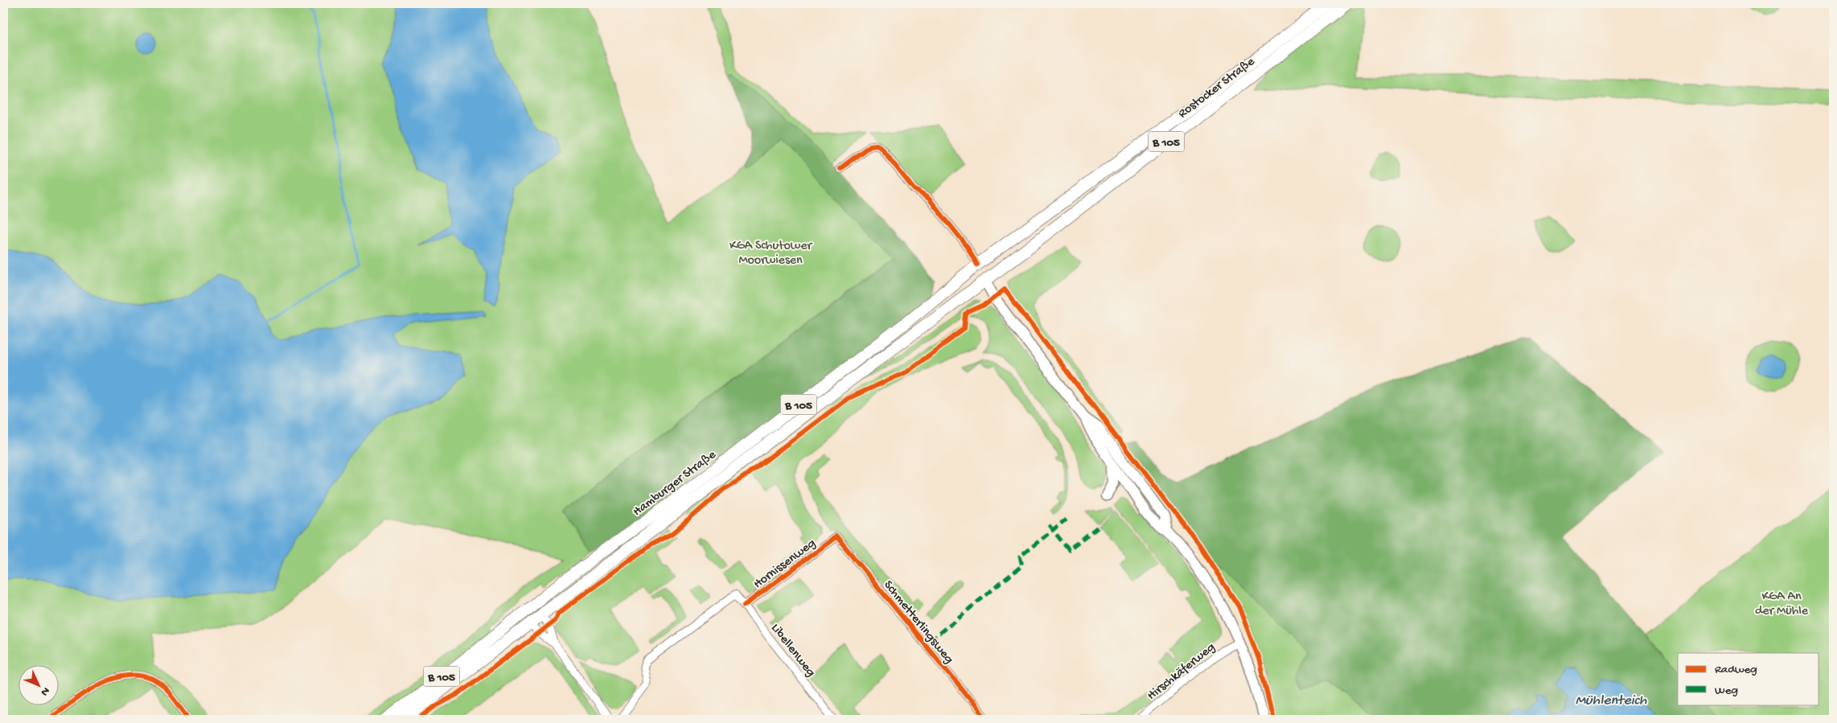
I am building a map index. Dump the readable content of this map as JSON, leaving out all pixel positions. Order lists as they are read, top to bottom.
{
  "streets": {
    "main road": ["Rostocker Straße", "B 105", "Hamburger Straße"],
    "street": [
      "Hornissenweg",
      "Schmetterlingsweg",
      "Libellenweg",
      "Hirschkäferweg"
    ]
  },
  "crossings": [
    ["Rostocker Straße", "Hamburger Straße"],
    ["Hornissenweg", "Schmetterlingsweg"],
    ["Hornissenweg", "Libellenweg"]
  ],
  "water": ["Mühlenteich"],
  "parks": ["KGA Schutower Moorwiesen", "KGA An der Mühle"],
  "legend": ["Radweg", "Weg"],
  "north": "bottom right"
}
